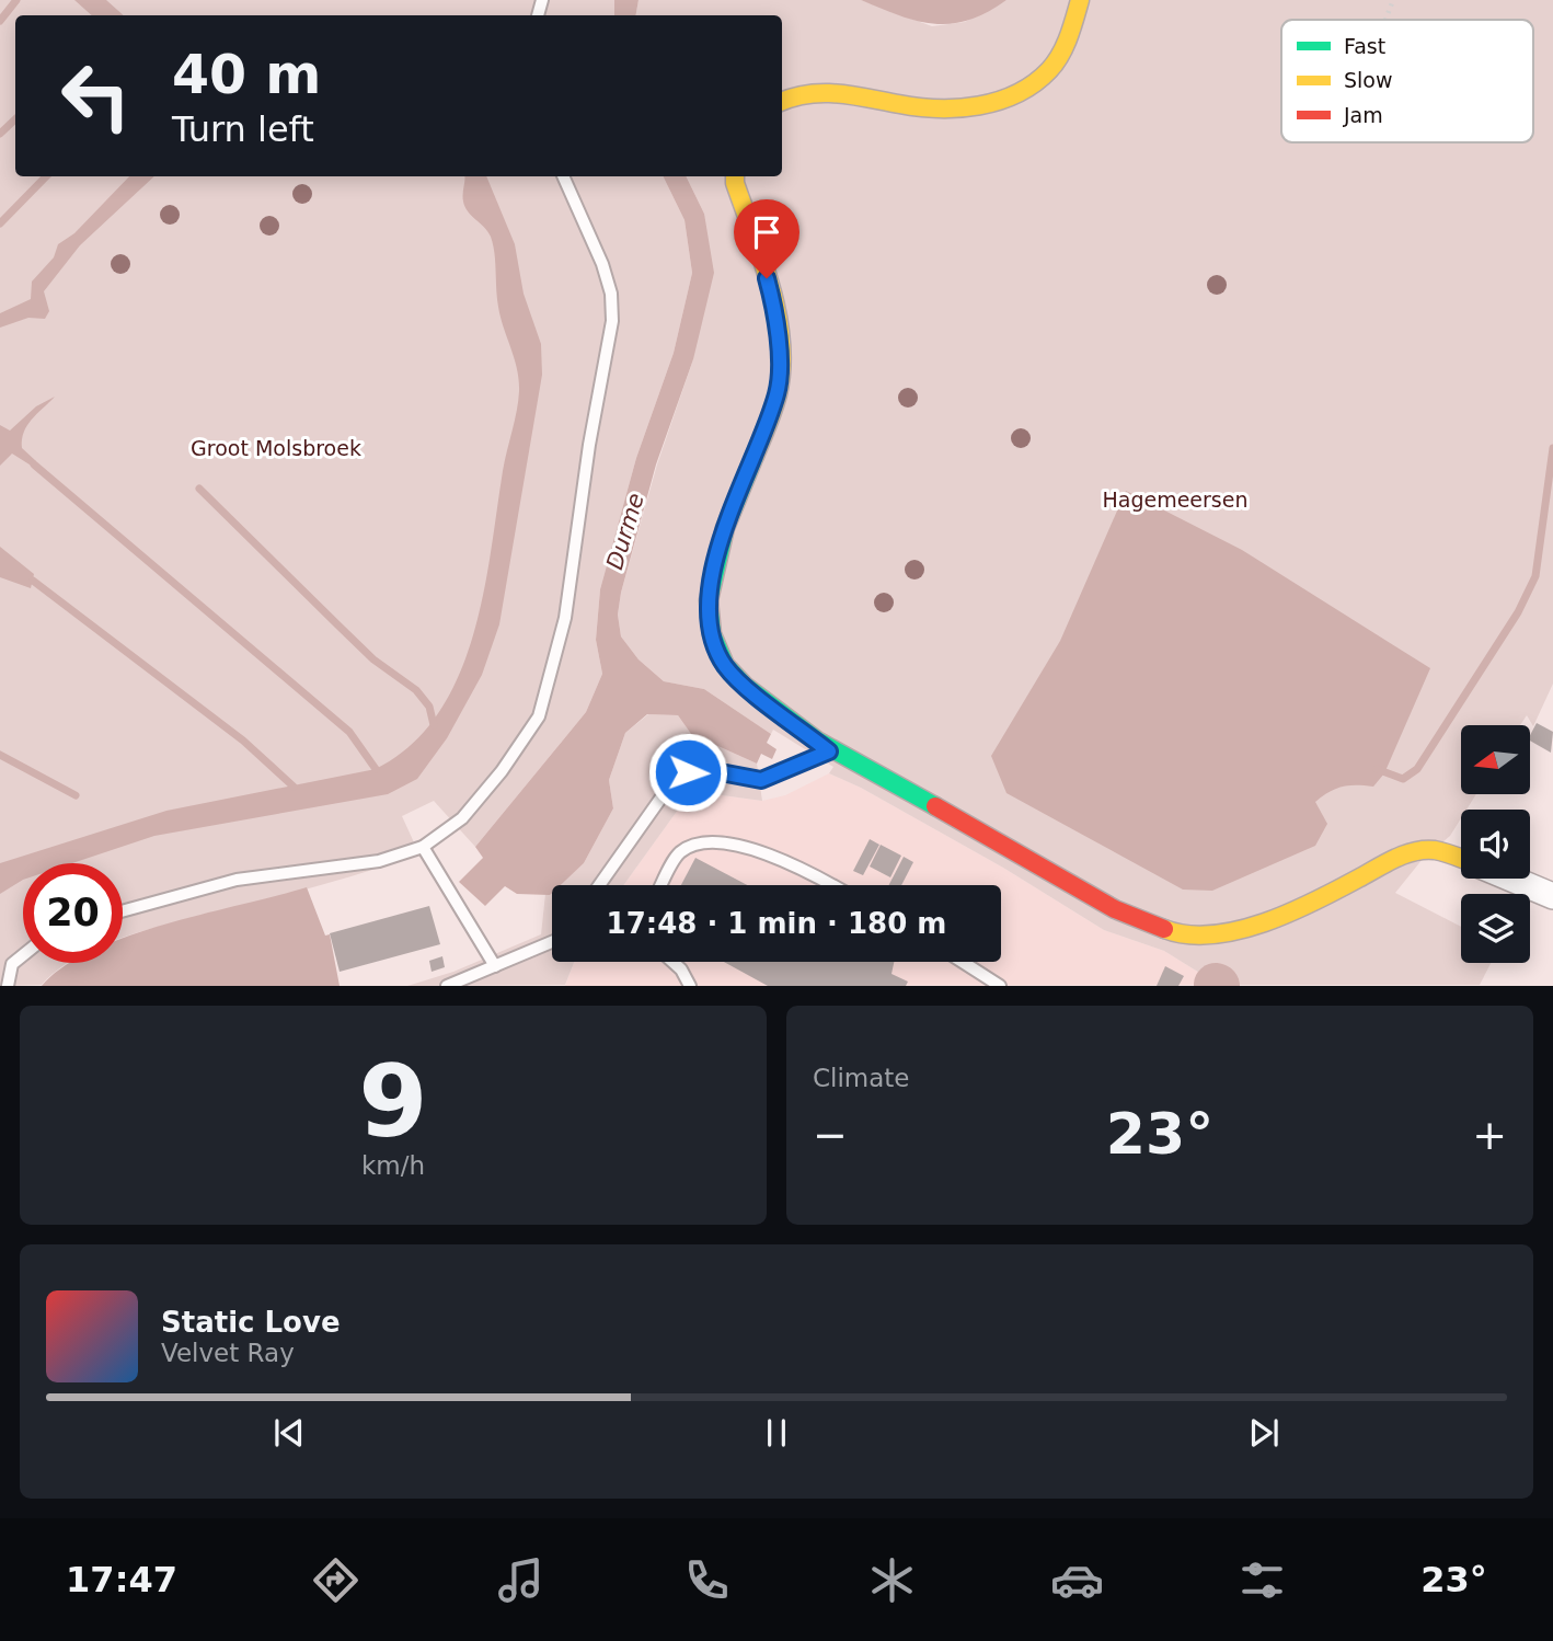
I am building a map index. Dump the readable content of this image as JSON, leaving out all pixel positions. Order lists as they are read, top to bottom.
{
  "water": ["Durme"],
  "parks": ["Groot Molsbroek", "Hagemeersen"],
  "legend": ["Fast", "Slow", "Jam"],
  "north": "left",
  "page": {
    "turn": ["40 m", "Turn left"],
    "limit": "20",
    "trip": "17:48 · 1 min · 180 m",
    "tile": [
      ["9", "km/h"],
      "Climate"
    ],
    "heat": ["−", "23°", "+"],
    "song": ["Static Love", "Velvet Ray"],
    "tabs": ["17:47", "23°"]
  }
}
